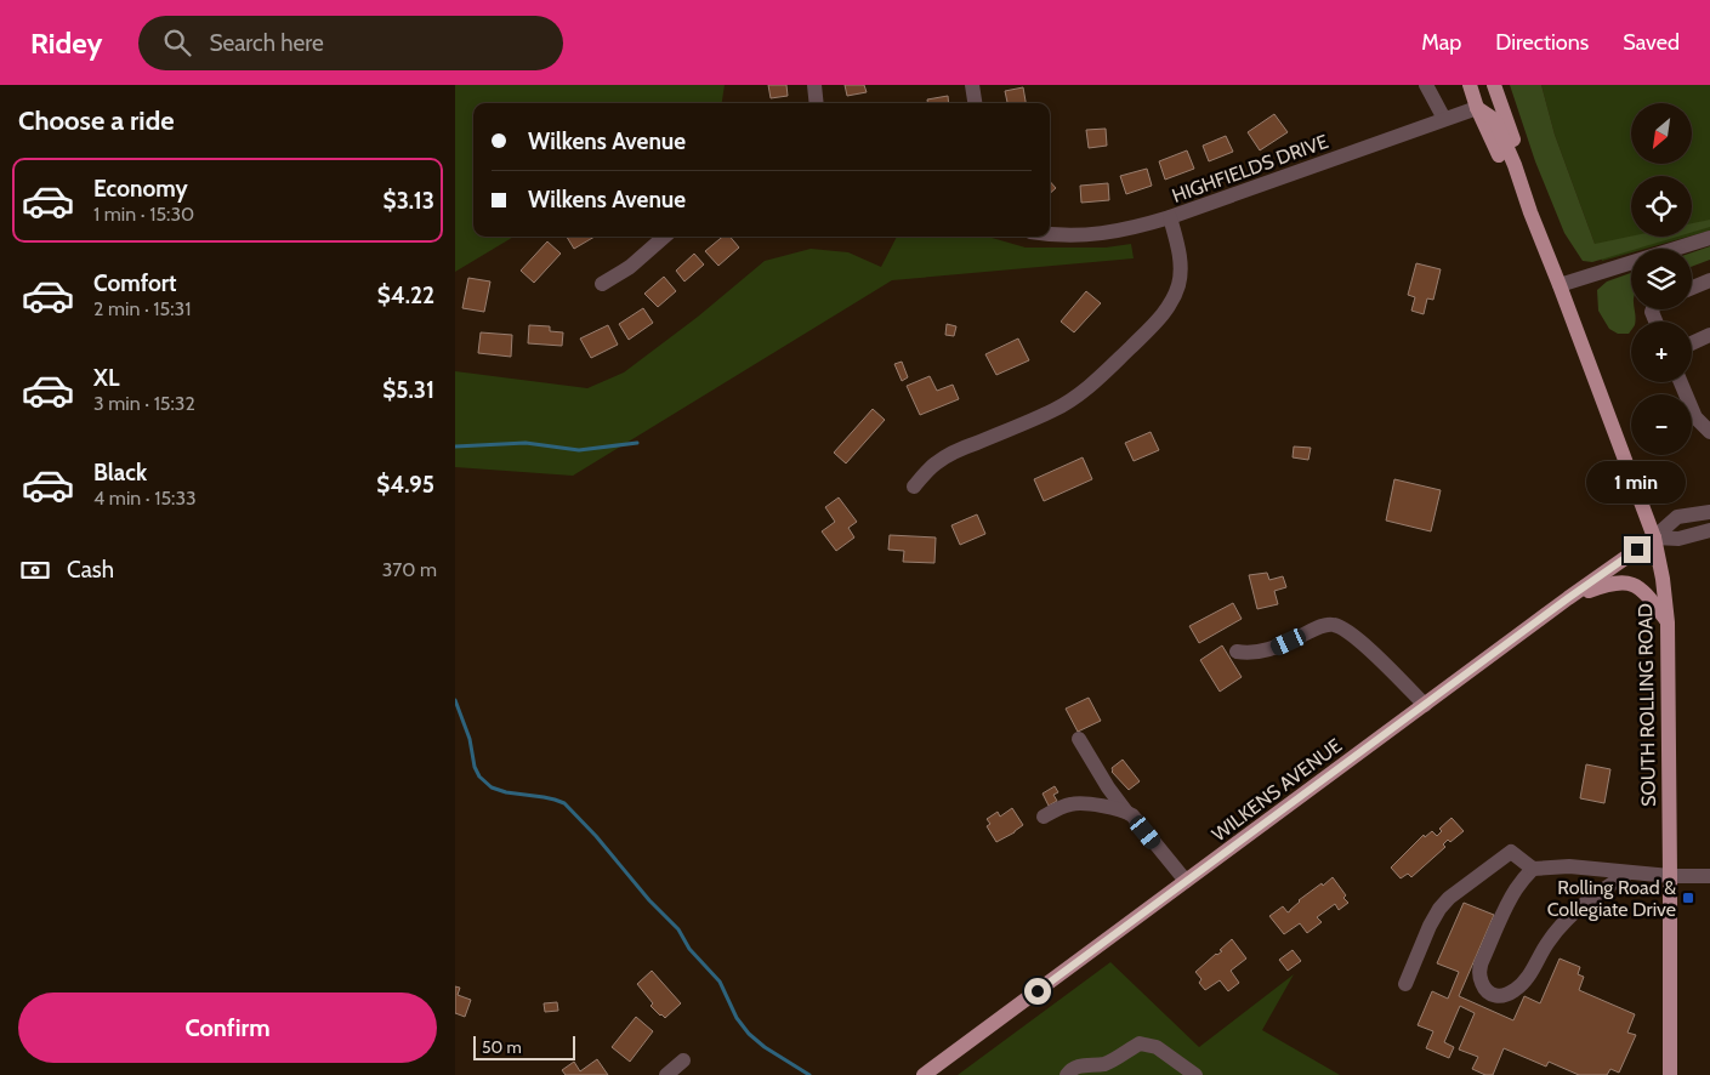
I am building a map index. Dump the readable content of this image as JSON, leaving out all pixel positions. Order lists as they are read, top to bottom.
{
  "streets": {
    "main road": ["SOUTH ROLLING ROAD", "WILKENS AVENUE"],
    "street": ["HIGHFIELDS DRIVE"]
  },
  "crossings": [
    ["HIGHFIELDS DRIVE", "SOUTH ROLLING ROAD"],
    ["SOUTH ROLLING ROAD", "WILKENS AVENUE"]
  ],
  "places": {
    "transit": ["Rolling Road & Collegiate Drive"]
  },
  "scale_bar": "50 m",
  "north": "bottom left",
  "page": {
    "header": "Ridey",
    "search": "Search here",
    "nav": ["Map", "Directions", "Saved"],
    "heading": "Choose a ride",
    "map_buttons": ["+", "−"],
    "banner": ["Wilkens Avenue", "Wilkens Avenue"],
    "list": [
      {
        "name": "Economy",
        "note": "1 min · 15:30",
        "value": "$3.13"
      },
      {
        "name": "Comfort",
        "note": "2 min · 15:31",
        "value": "$4.22"
      },
      {
        "name": "XL",
        "note": "3 min · 15:32",
        "value": "$5.31"
      },
      {
        "name": "Black",
        "note": "4 min · 15:33",
        "value": "$4.95"
      }
    ],
    "bubble": "1 min",
    "pay": ["Cash", "370 m"],
    "buttons": "Confirm",
    "scale": "50 m"
  }
}
